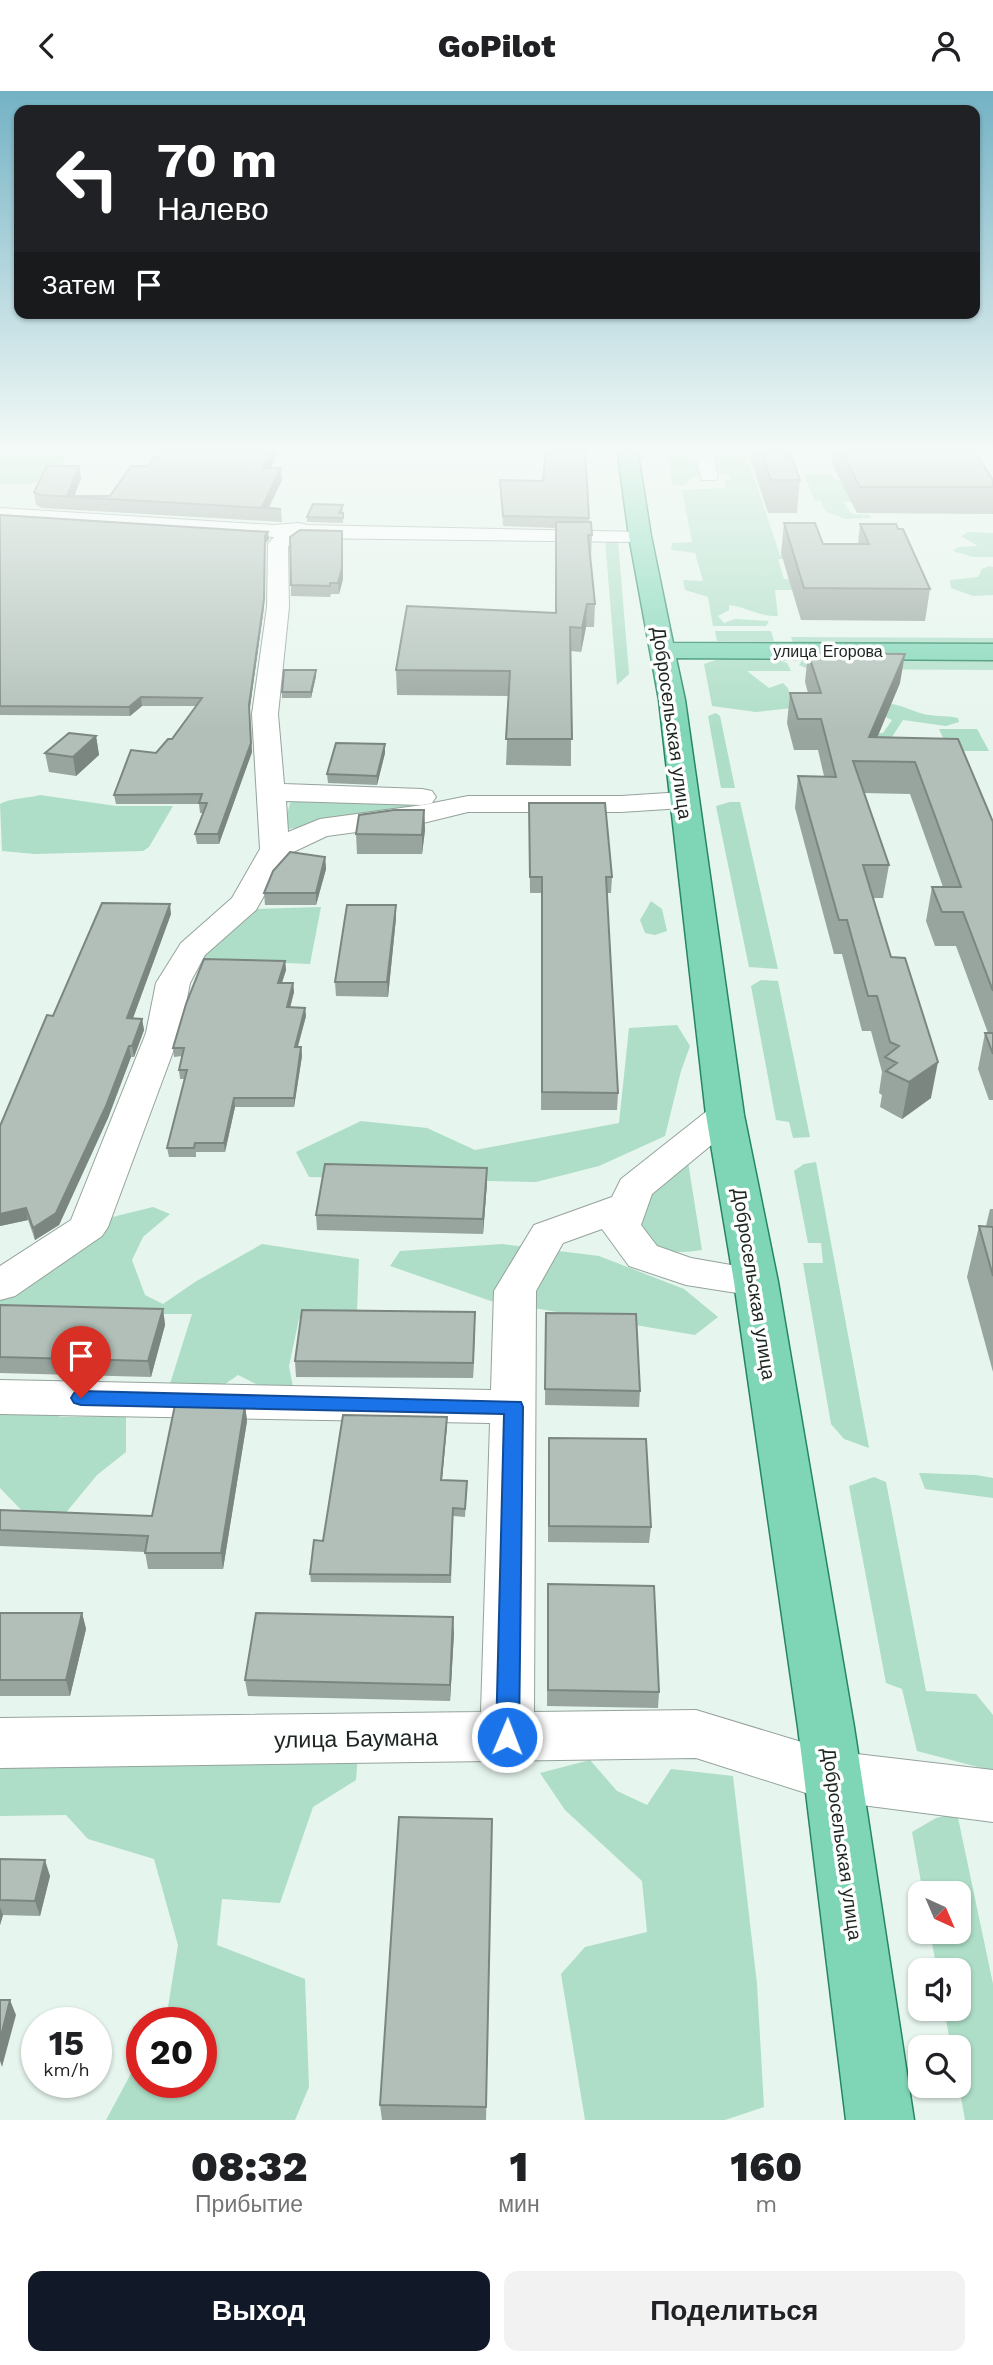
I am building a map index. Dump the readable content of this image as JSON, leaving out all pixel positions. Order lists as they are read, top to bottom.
{
  "streets": {
    "main road": ["улица Егорова", "Добросельская улица"],
    "street": ["улица Баумана"]
  },
  "crossings": [
    ["улица Егорова", "Добросельская улица"],
    ["Добросельская улица", "улица Баумана"]
  ],
  "north": "bottom right",
  "page": {
    "header": "GoPilot",
    "turn": ["70 m", "Налево"],
    "then": "Затем",
    "speed": "15 km/h",
    "limit": "20",
    "eta": [
      "08:32",
      "Прибытие",
      "1",
      "мин",
      "160",
      "m"
    ],
    "buttons": ["Выход", "Поделиться"]
  }
}
